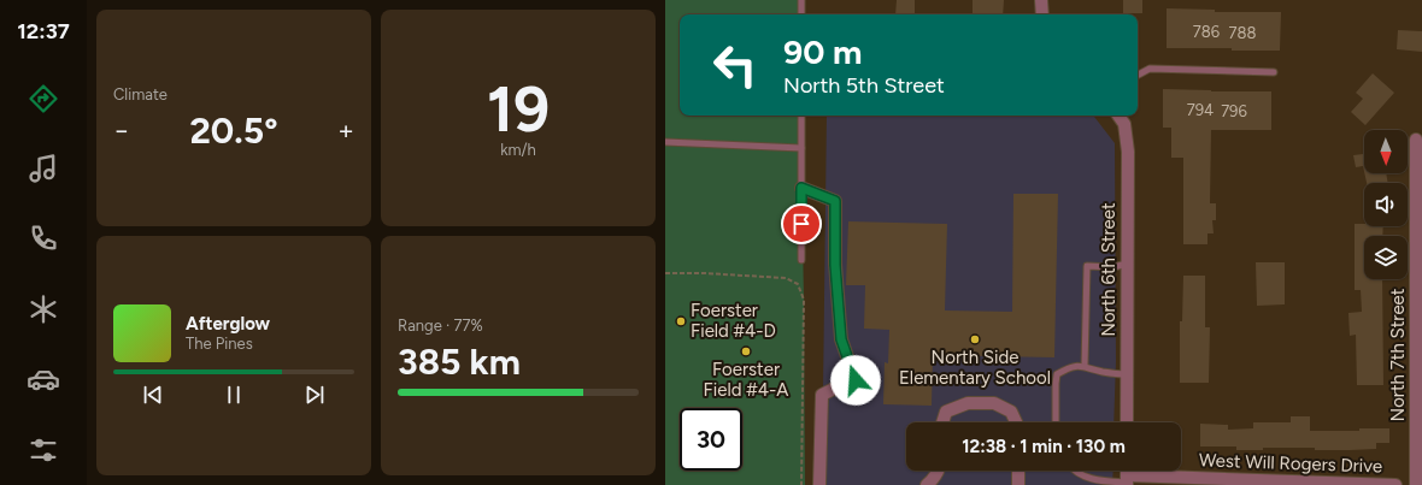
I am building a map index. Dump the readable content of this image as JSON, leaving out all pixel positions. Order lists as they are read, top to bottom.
{
  "streets": {
    "street": ["North 6th Street", "North 7th Street", "West Will Rogers Drive"]
  },
  "places": ["Foerster Field #4-D", "North Side Elementary School", "Foerster Field #4-A"],
  "house_numbers": [
    "786",
    "788",
    "794",
    "796"
  ],
  "north": "bottom",
  "page": {
    "tabs": "12:37",
    "tile": [
      "Climate",
      ["19", "km/h"],
      ["Range · 77%", "385 km"]
    ],
    "turn": ["90 m", "North 5th Street"],
    "heat": ["−", "20.5°", "+"],
    "song": ["Afterglow", "The Pines"],
    "limit": "30",
    "trip": "12:38 · 1 min · 130 m"
  }
}
